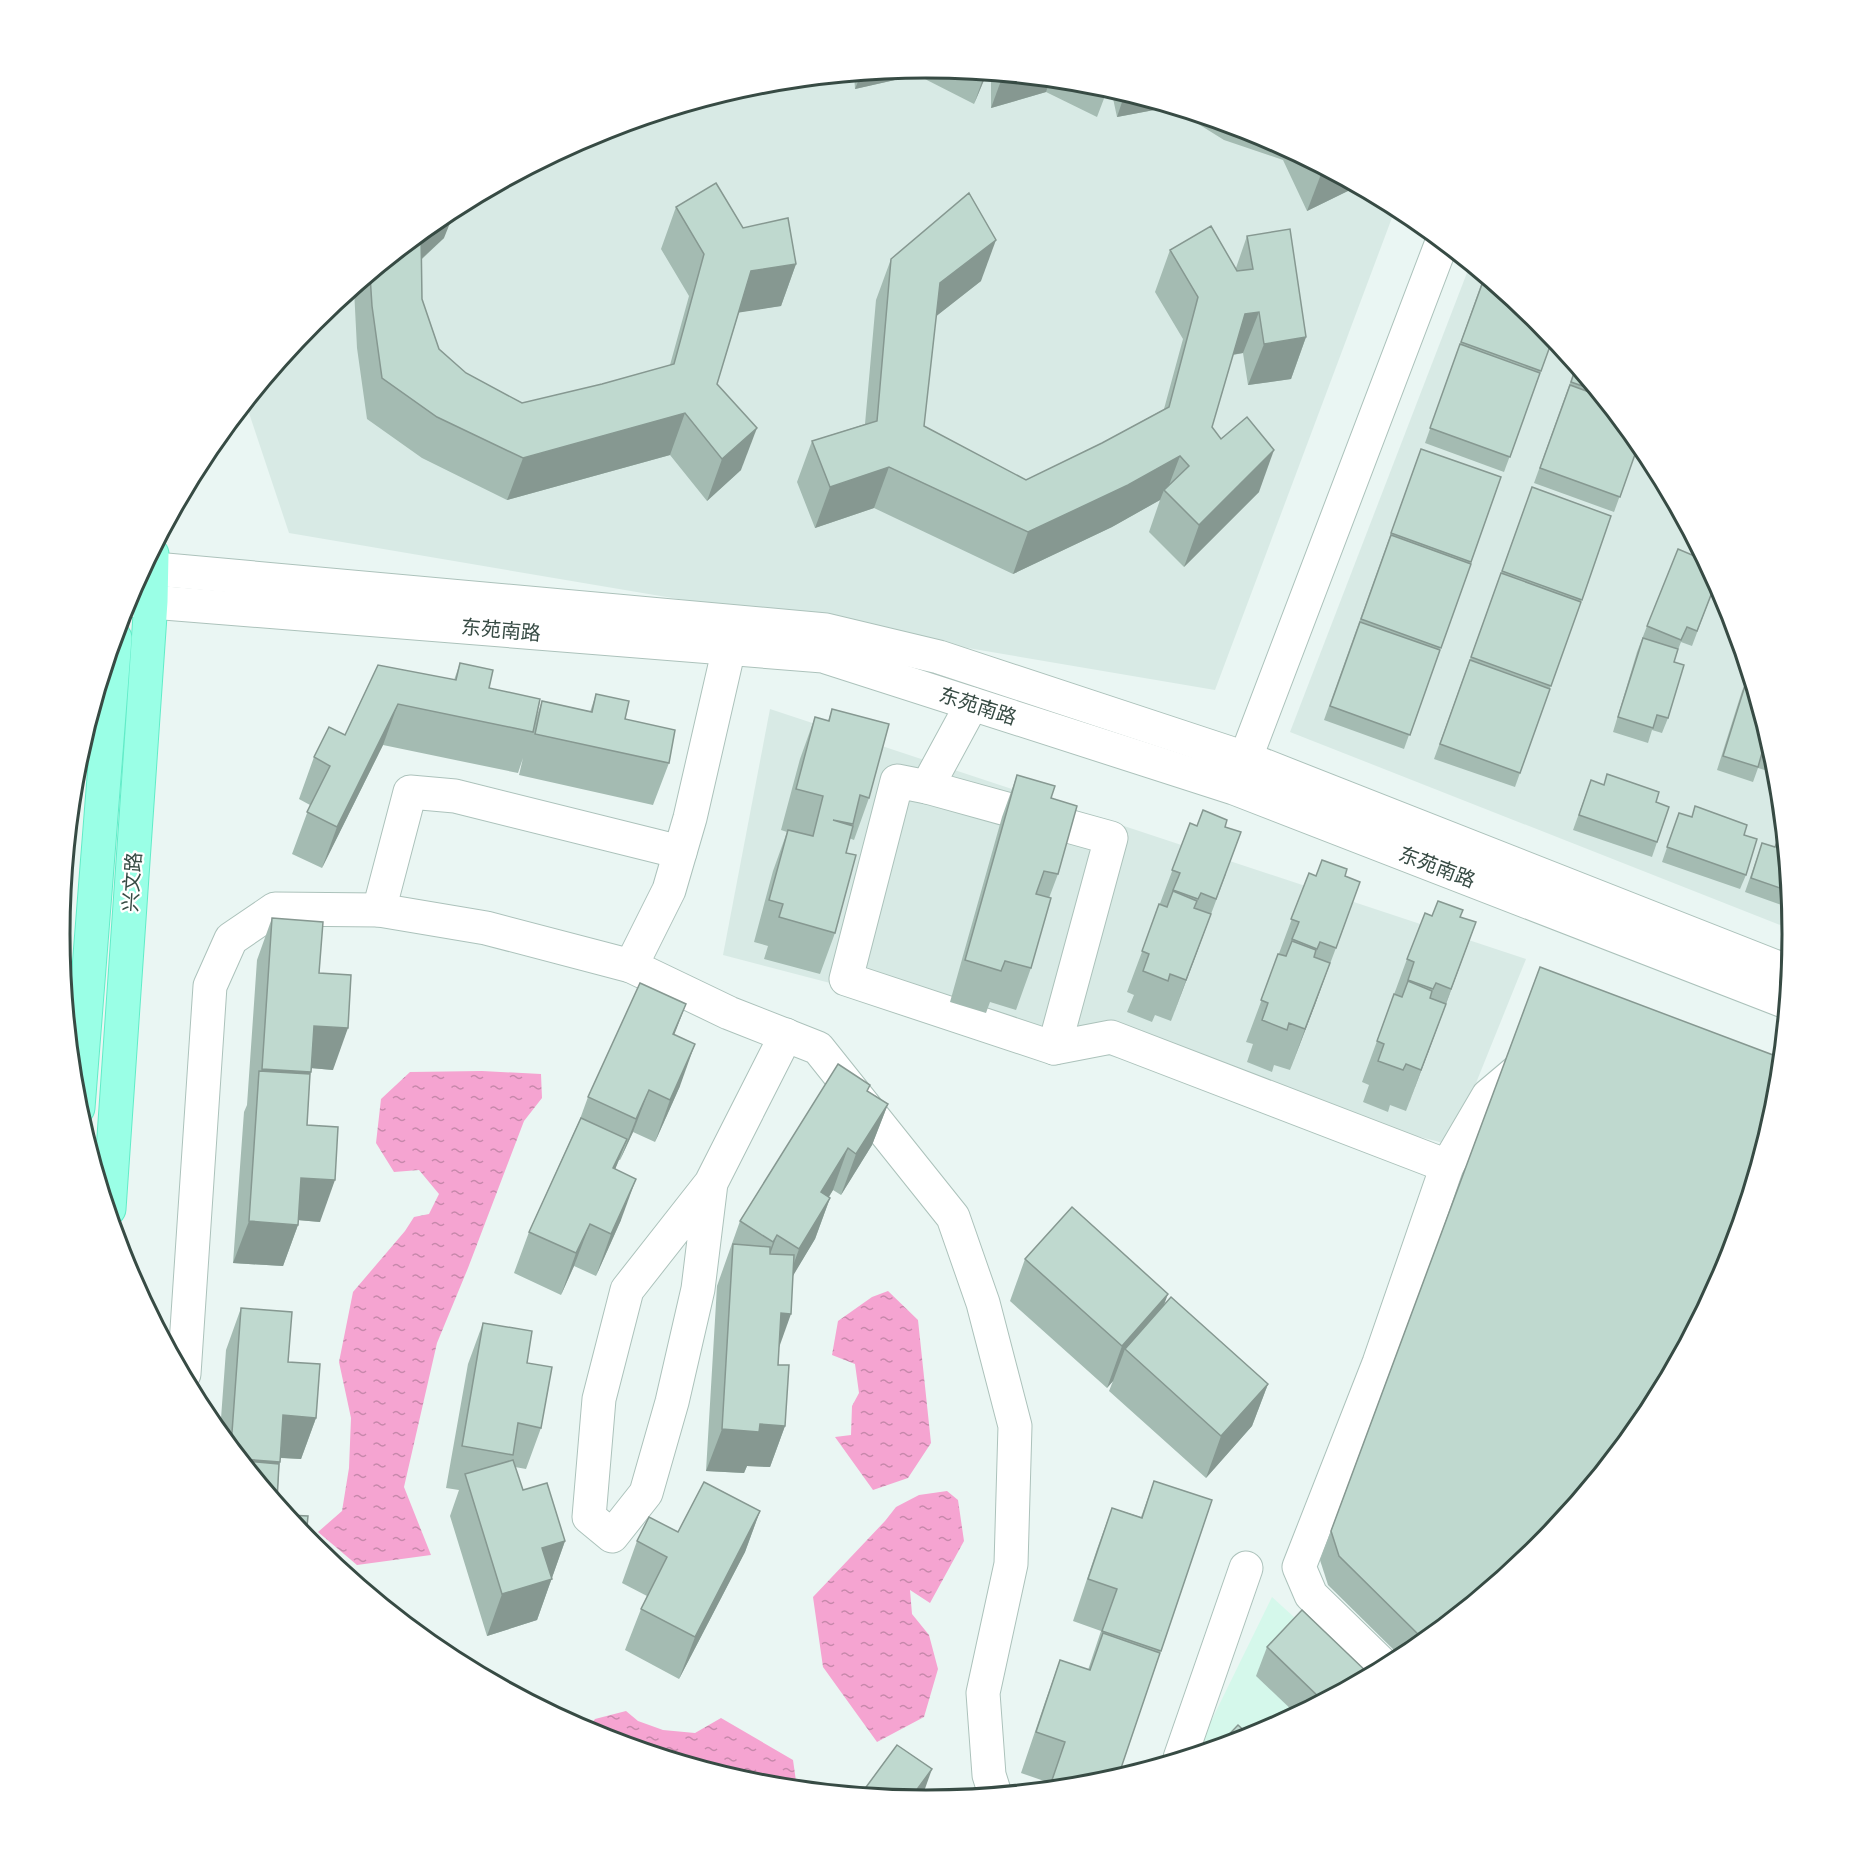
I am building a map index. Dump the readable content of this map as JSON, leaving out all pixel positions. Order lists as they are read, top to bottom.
{
  "streets": {
    "main road": ["兴文路"],
    "street": ["东苑南路"]
  },
  "crossings": [
    ["东苑南路", "兴文路"]
  ]
}
